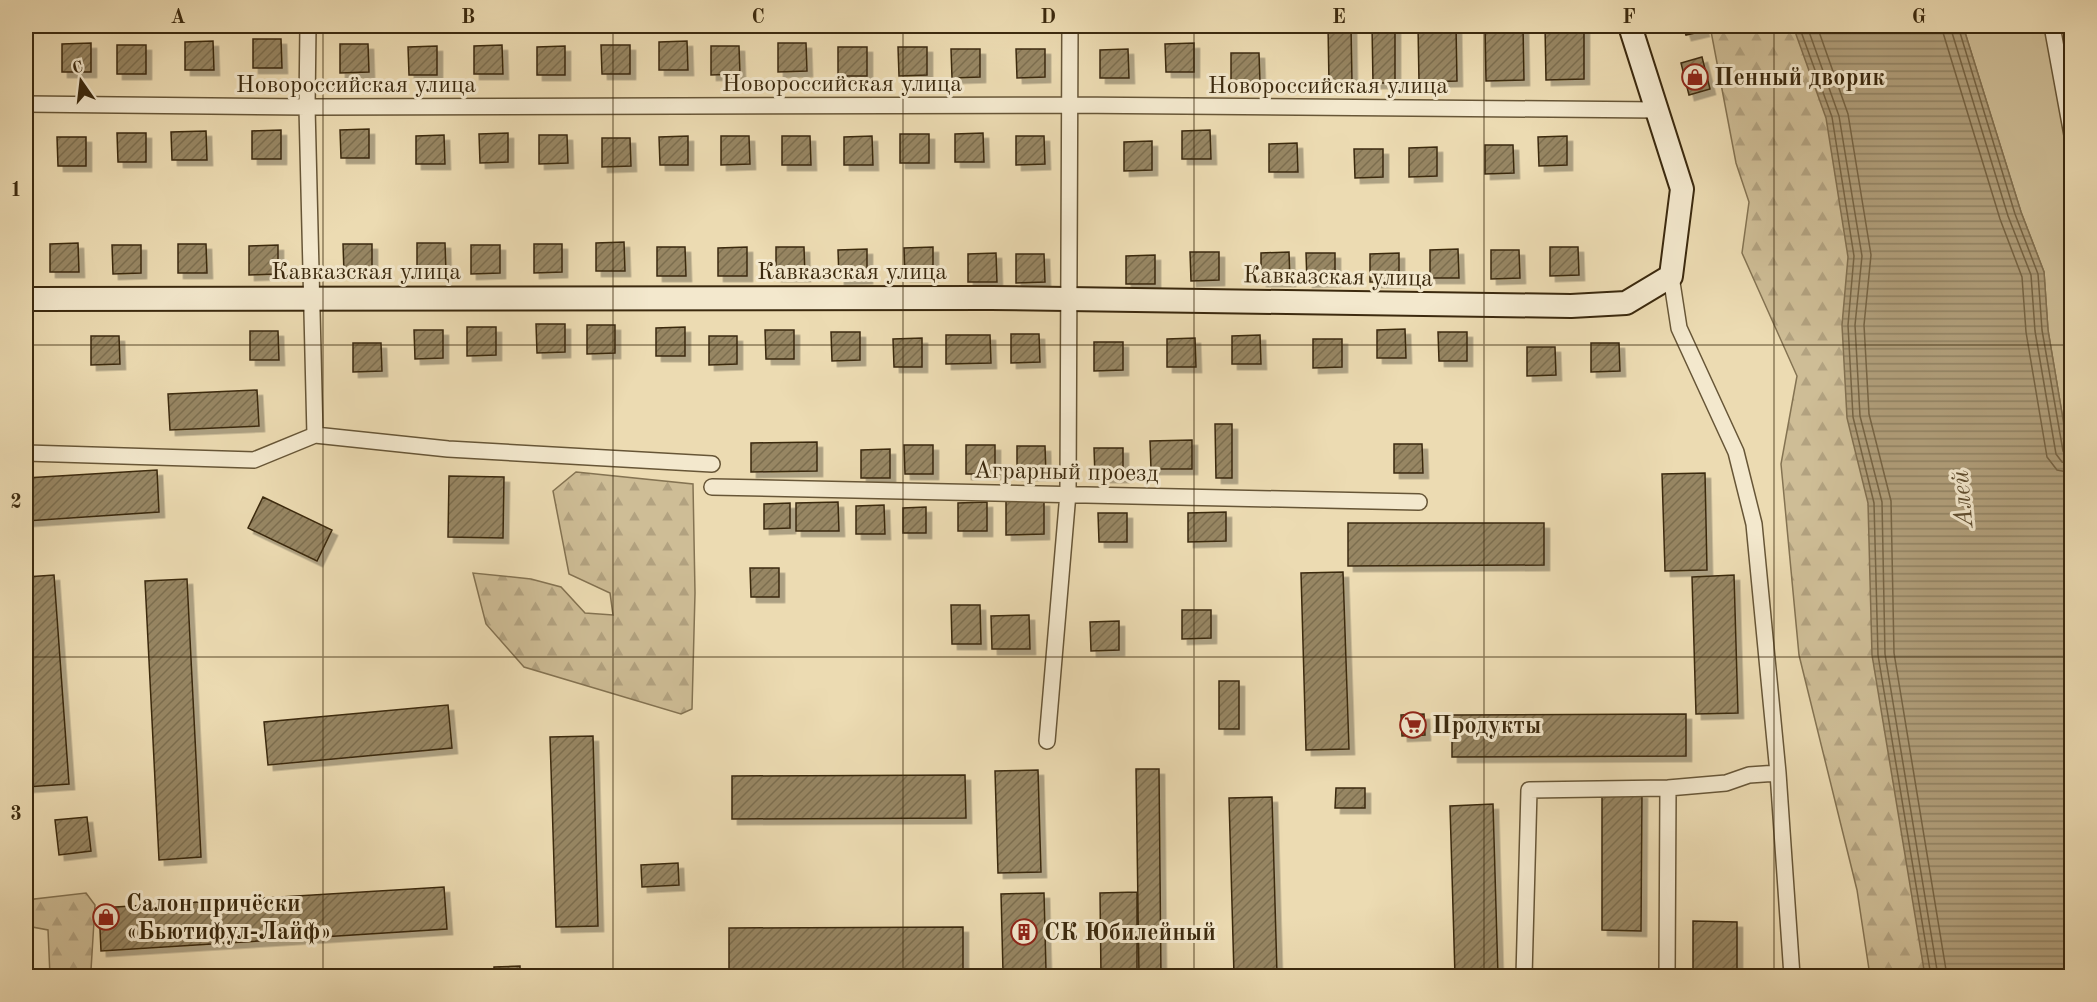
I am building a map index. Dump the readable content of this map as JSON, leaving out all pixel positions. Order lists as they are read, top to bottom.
{
  "streets": {
    "street": ["Новороссийская улица", "Кавказская улица", "Аграрный проезд"]
  },
  "water": ["Алей"],
  "places": {
    "shop": ["Пенный дворик", "Салон причёски «Бьютифул-Лайф»"],
    "supermarket": ["Продукты"],
    "building": ["СК Юбилейный"]
  },
  "north": "top",
  "grid": {
    "columns": [
      "A",
      "B",
      "C",
      "D",
      "E",
      "F",
      "G"
    ],
    "rows": ["1", "2", "3"]
  }
}
